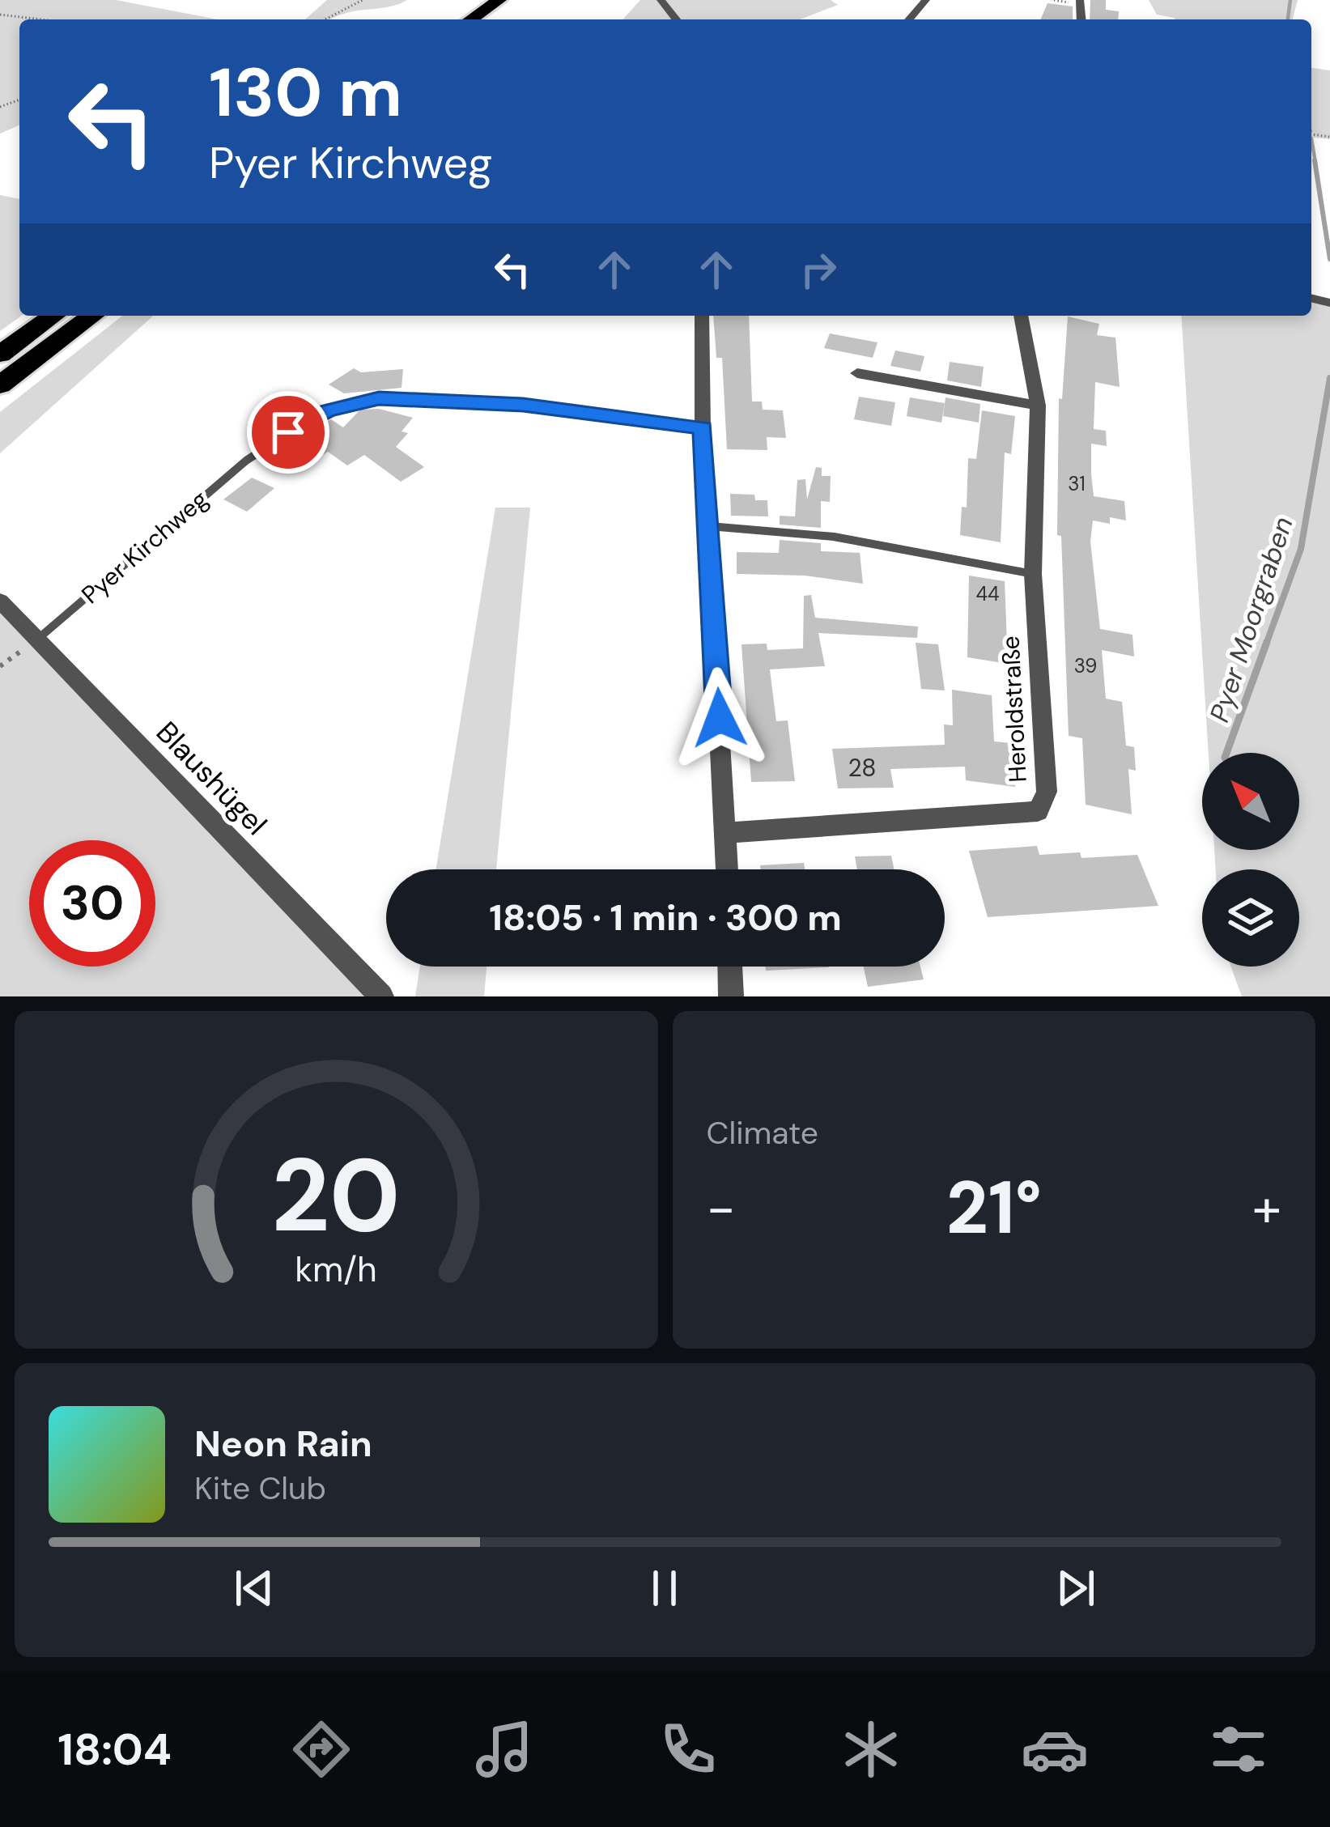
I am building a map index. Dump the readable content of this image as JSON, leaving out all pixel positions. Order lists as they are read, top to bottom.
{
  "streets": {
    "street": ["Heroldstraße", "Blaushügel"],
    "lane": ["Pyer Kirchweg"]
  },
  "crossings": [
    ["Pyer Kirchweg", "Blaushügel"]
  ],
  "water": ["Pyer Moorgraben"],
  "house_numbers": [
    "31",
    "44",
    "39",
    "28"
  ],
  "north": "top left",
  "page": {
    "turn": ["130 m", "Pyer Kirchweg"],
    "limit": "30",
    "trip": "18:05 · 1 min · 300 m",
    "tile": "Climate",
    "heat": ["−", "21°", "+"],
    "song": ["Neon Rain", "Kite Club"],
    "tabs": "18:04",
    "gauge": ["20", "km/h"]
  }
}
